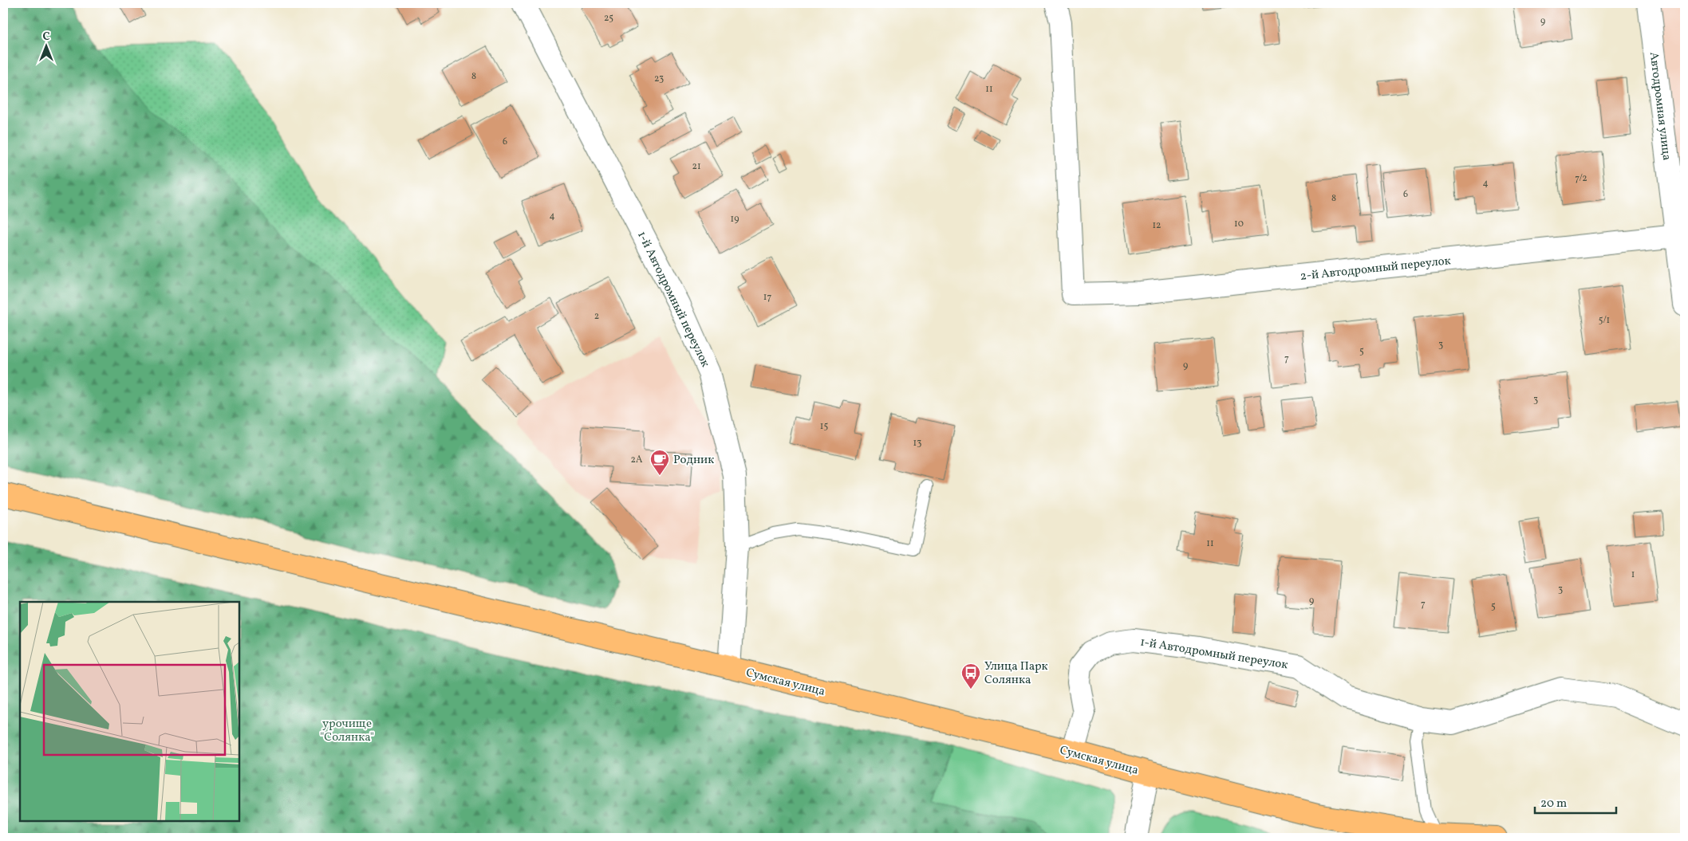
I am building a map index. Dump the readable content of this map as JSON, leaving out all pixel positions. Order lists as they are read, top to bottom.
{
  "streets": {
    "main road": ["Сумская улица"],
    "street": ["Автодромная улица", "2-й Автодромный переулок", "1-й Автодромный переулок"]
  },
  "crossings": [
    ["Автодромная улица", "2-й Автодромный переулок"],
    ["1-й Автодромный переулок", "Сумская улица"]
  ],
  "parks": ["урочище \"Солянка\""],
  "places": {
    "cafe": ["Родник"],
    "bus stop": ["Улица Парк Солянка"]
  },
  "house_numbers": [
    "25",
    "9",
    "8",
    "23",
    "11",
    "6",
    "21",
    "7/2",
    "4",
    "6",
    "8",
    "4",
    "19",
    "10",
    "12",
    "17",
    "2",
    "5/1",
    "3",
    "5",
    "7",
    "9",
    "3",
    "15",
    "13",
    "2А",
    "11",
    "1",
    "3",
    "9",
    "7",
    "5"
  ],
  "scale_bar": "20 m",
  "north": "top"
}
